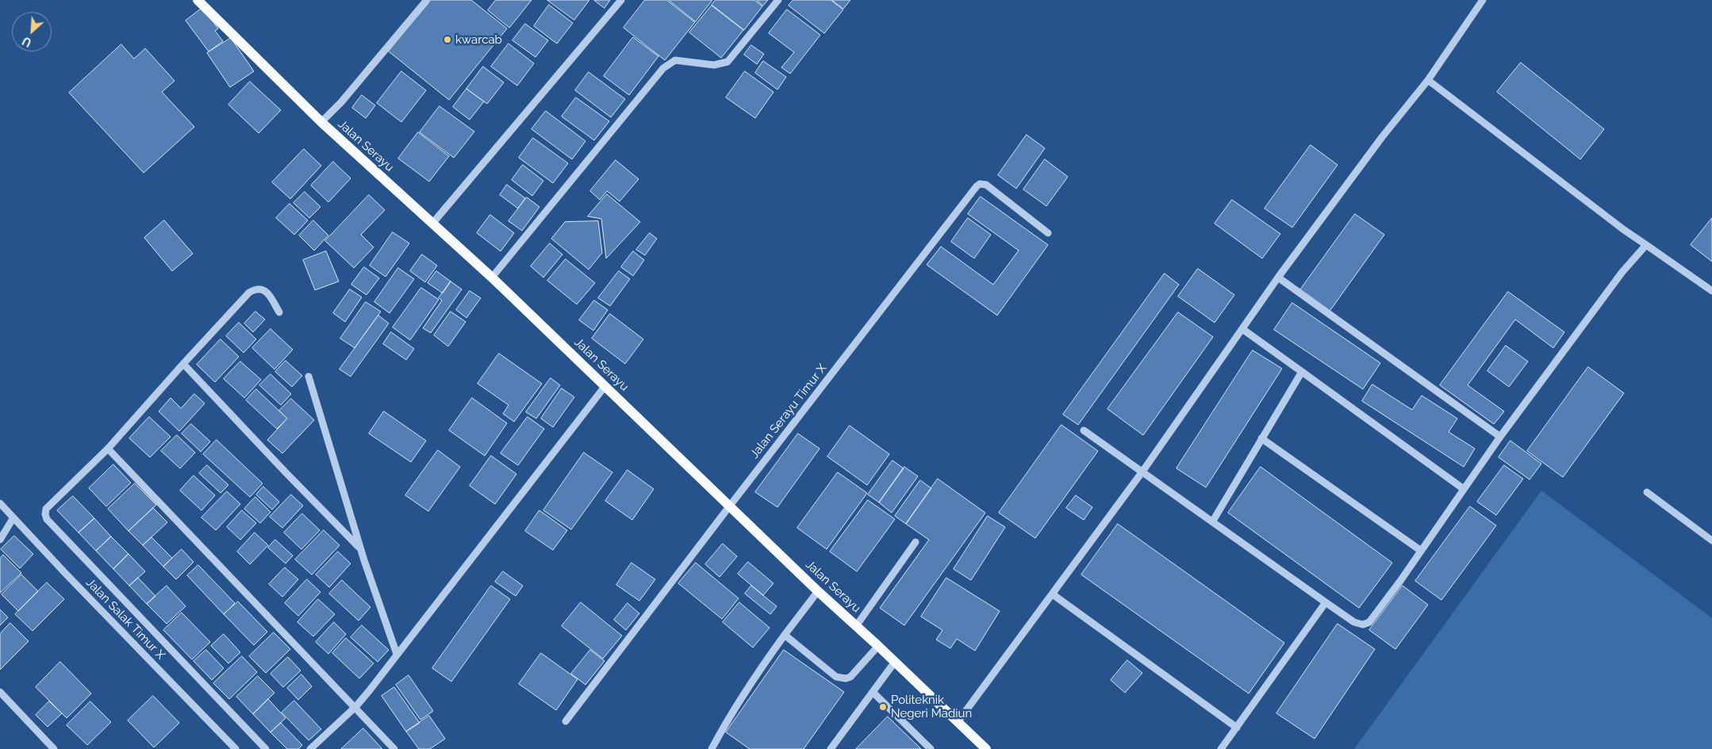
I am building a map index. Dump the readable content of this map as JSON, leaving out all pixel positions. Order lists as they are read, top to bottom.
{
  "streets": {
    "main road": ["Jalan Serayu"],
    "street": ["Jalan Serayu Timur X", "Jalan Salak Timur X"]
  },
  "crossings": [
    ["Jalan Serayu", "Jalan Serayu Timur X"]
  ],
  "places": ["kwarcab", "Politeknik Negeri Madiun"],
  "north": "bottom left"
}
